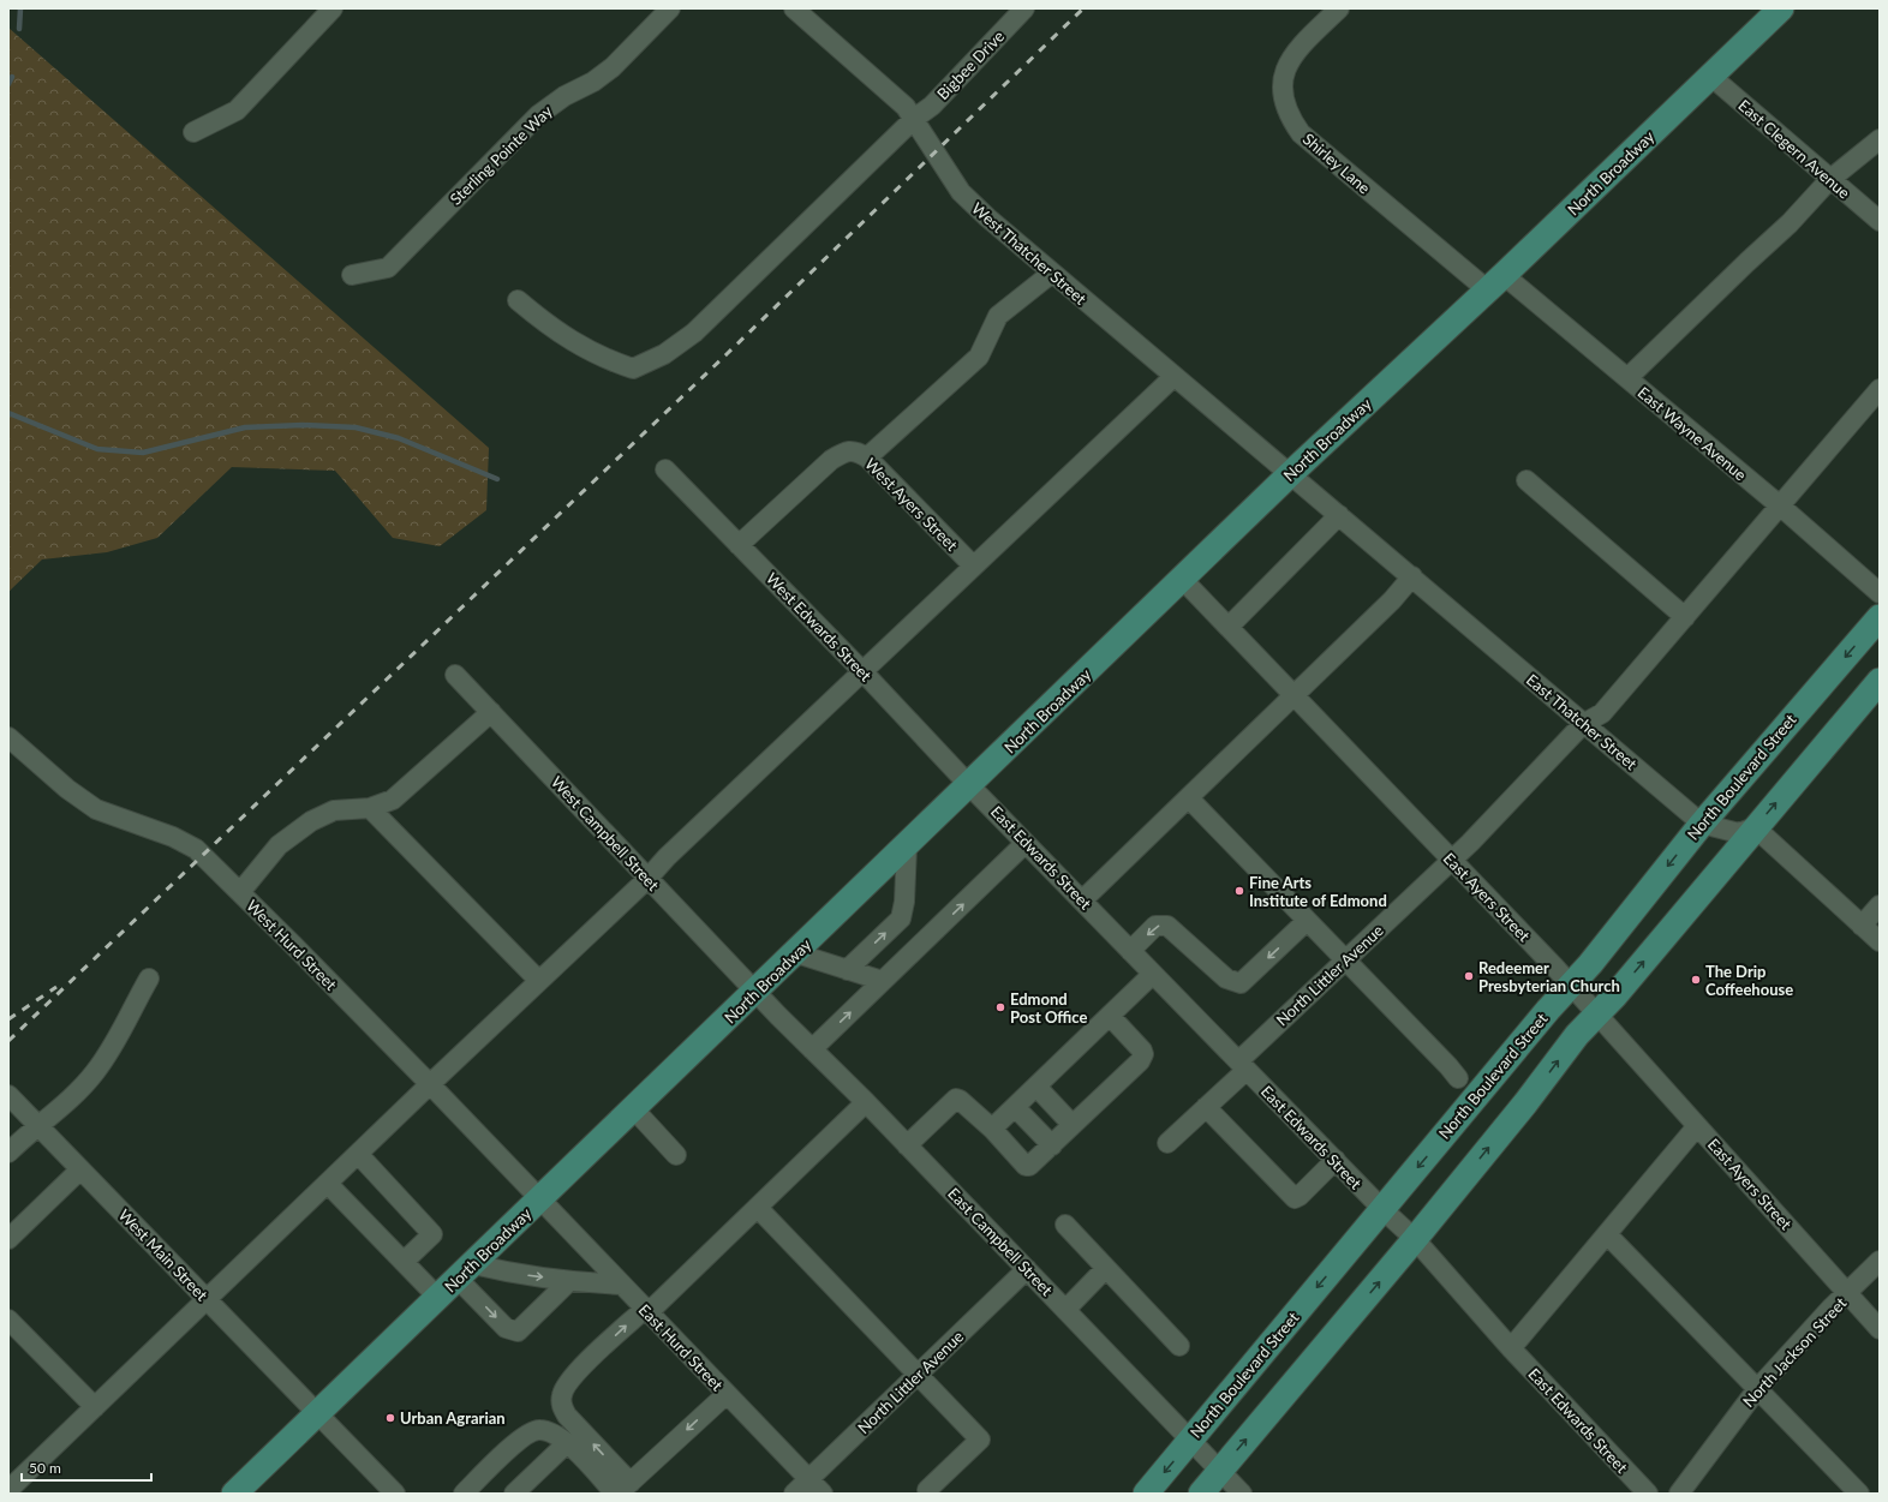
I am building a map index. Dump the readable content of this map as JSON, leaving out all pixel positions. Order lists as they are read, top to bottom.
{
  "streets": {
    "main road": ["North Broadway", "North Boulevard Street"],
    "street": [
      "Bigbee Drive",
      "East Clegern Avenue",
      "Sterling Pointe Way",
      "Shirley Lane",
      "West Thatcher Street",
      "East Wayne Avenue",
      "West Ayers Street",
      "West Edwards Street",
      "East Thatcher Street",
      "West Campbell Street",
      "East Edwards Street",
      "East Ayers Street",
      "West Hurd Street",
      "North Littler Avenue",
      "East Campbell Street",
      "West Main Street",
      "East Hurd Street",
      "North Jackson Street"
    ]
  },
  "crossings": [
    ["Bigbee Drive", "West Thatcher Street"],
    ["East Clegern Avenue", "North Broadway"],
    ["Shirley Lane", "North Broadway"],
    ["Shirley Lane", "East Wayne Avenue"],
    ["North Broadway", "West Thatcher Street"],
    ["North Broadway", "East Wayne Avenue"],
    ["North Broadway", "West Edwards Street"],
    ["North Broadway", "East Thatcher Street"],
    ["North Broadway", "West Campbell Street"],
    ["North Broadway", "East Edwards Street"],
    ["North Broadway", "East Ayers Street"],
    ["North Broadway", "West Hurd Street"],
    ["North Broadway", "East Campbell Street"],
    ["North Broadway", "West Main Street"],
    ["North Broadway", "East Hurd Street"],
    ["West Thatcher Street", "East Thatcher Street"],
    ["East Wayne Avenue", "North Littler Avenue"],
    ["West Ayers Street", "West Edwards Street"],
    ["West Edwards Street", "East Edwards Street"],
    ["East Thatcher Street", "North Boulevard Street"],
    ["East Thatcher Street", "North Littler Avenue"],
    ["North Boulevard Street", "East Edwards Street"],
    ["North Boulevard Street", "East Ayers Street"],
    ["North Boulevard Street", "East Campbell Street"],
    ["West Campbell Street", "East Campbell Street"],
    ["East Edwards Street", "North Littler Avenue"],
    ["East Ayers Street", "North Littler Avenue"],
    ["East Ayers Street", "North Jackson Street"],
    ["West Hurd Street", "East Hurd Street"],
    ["North Littler Avenue", "East Campbell Street"],
    ["North Littler Avenue", "East Hurd Street"]
  ],
  "places": [
    "Fine Arts Institute of Edmond",
    "Redeemer Presbyterian Church",
    "The Drip Coffeehouse",
    "Edmond Post Office",
    "Urban Agrarian"
  ],
  "scale_bar": "50 m"
}
